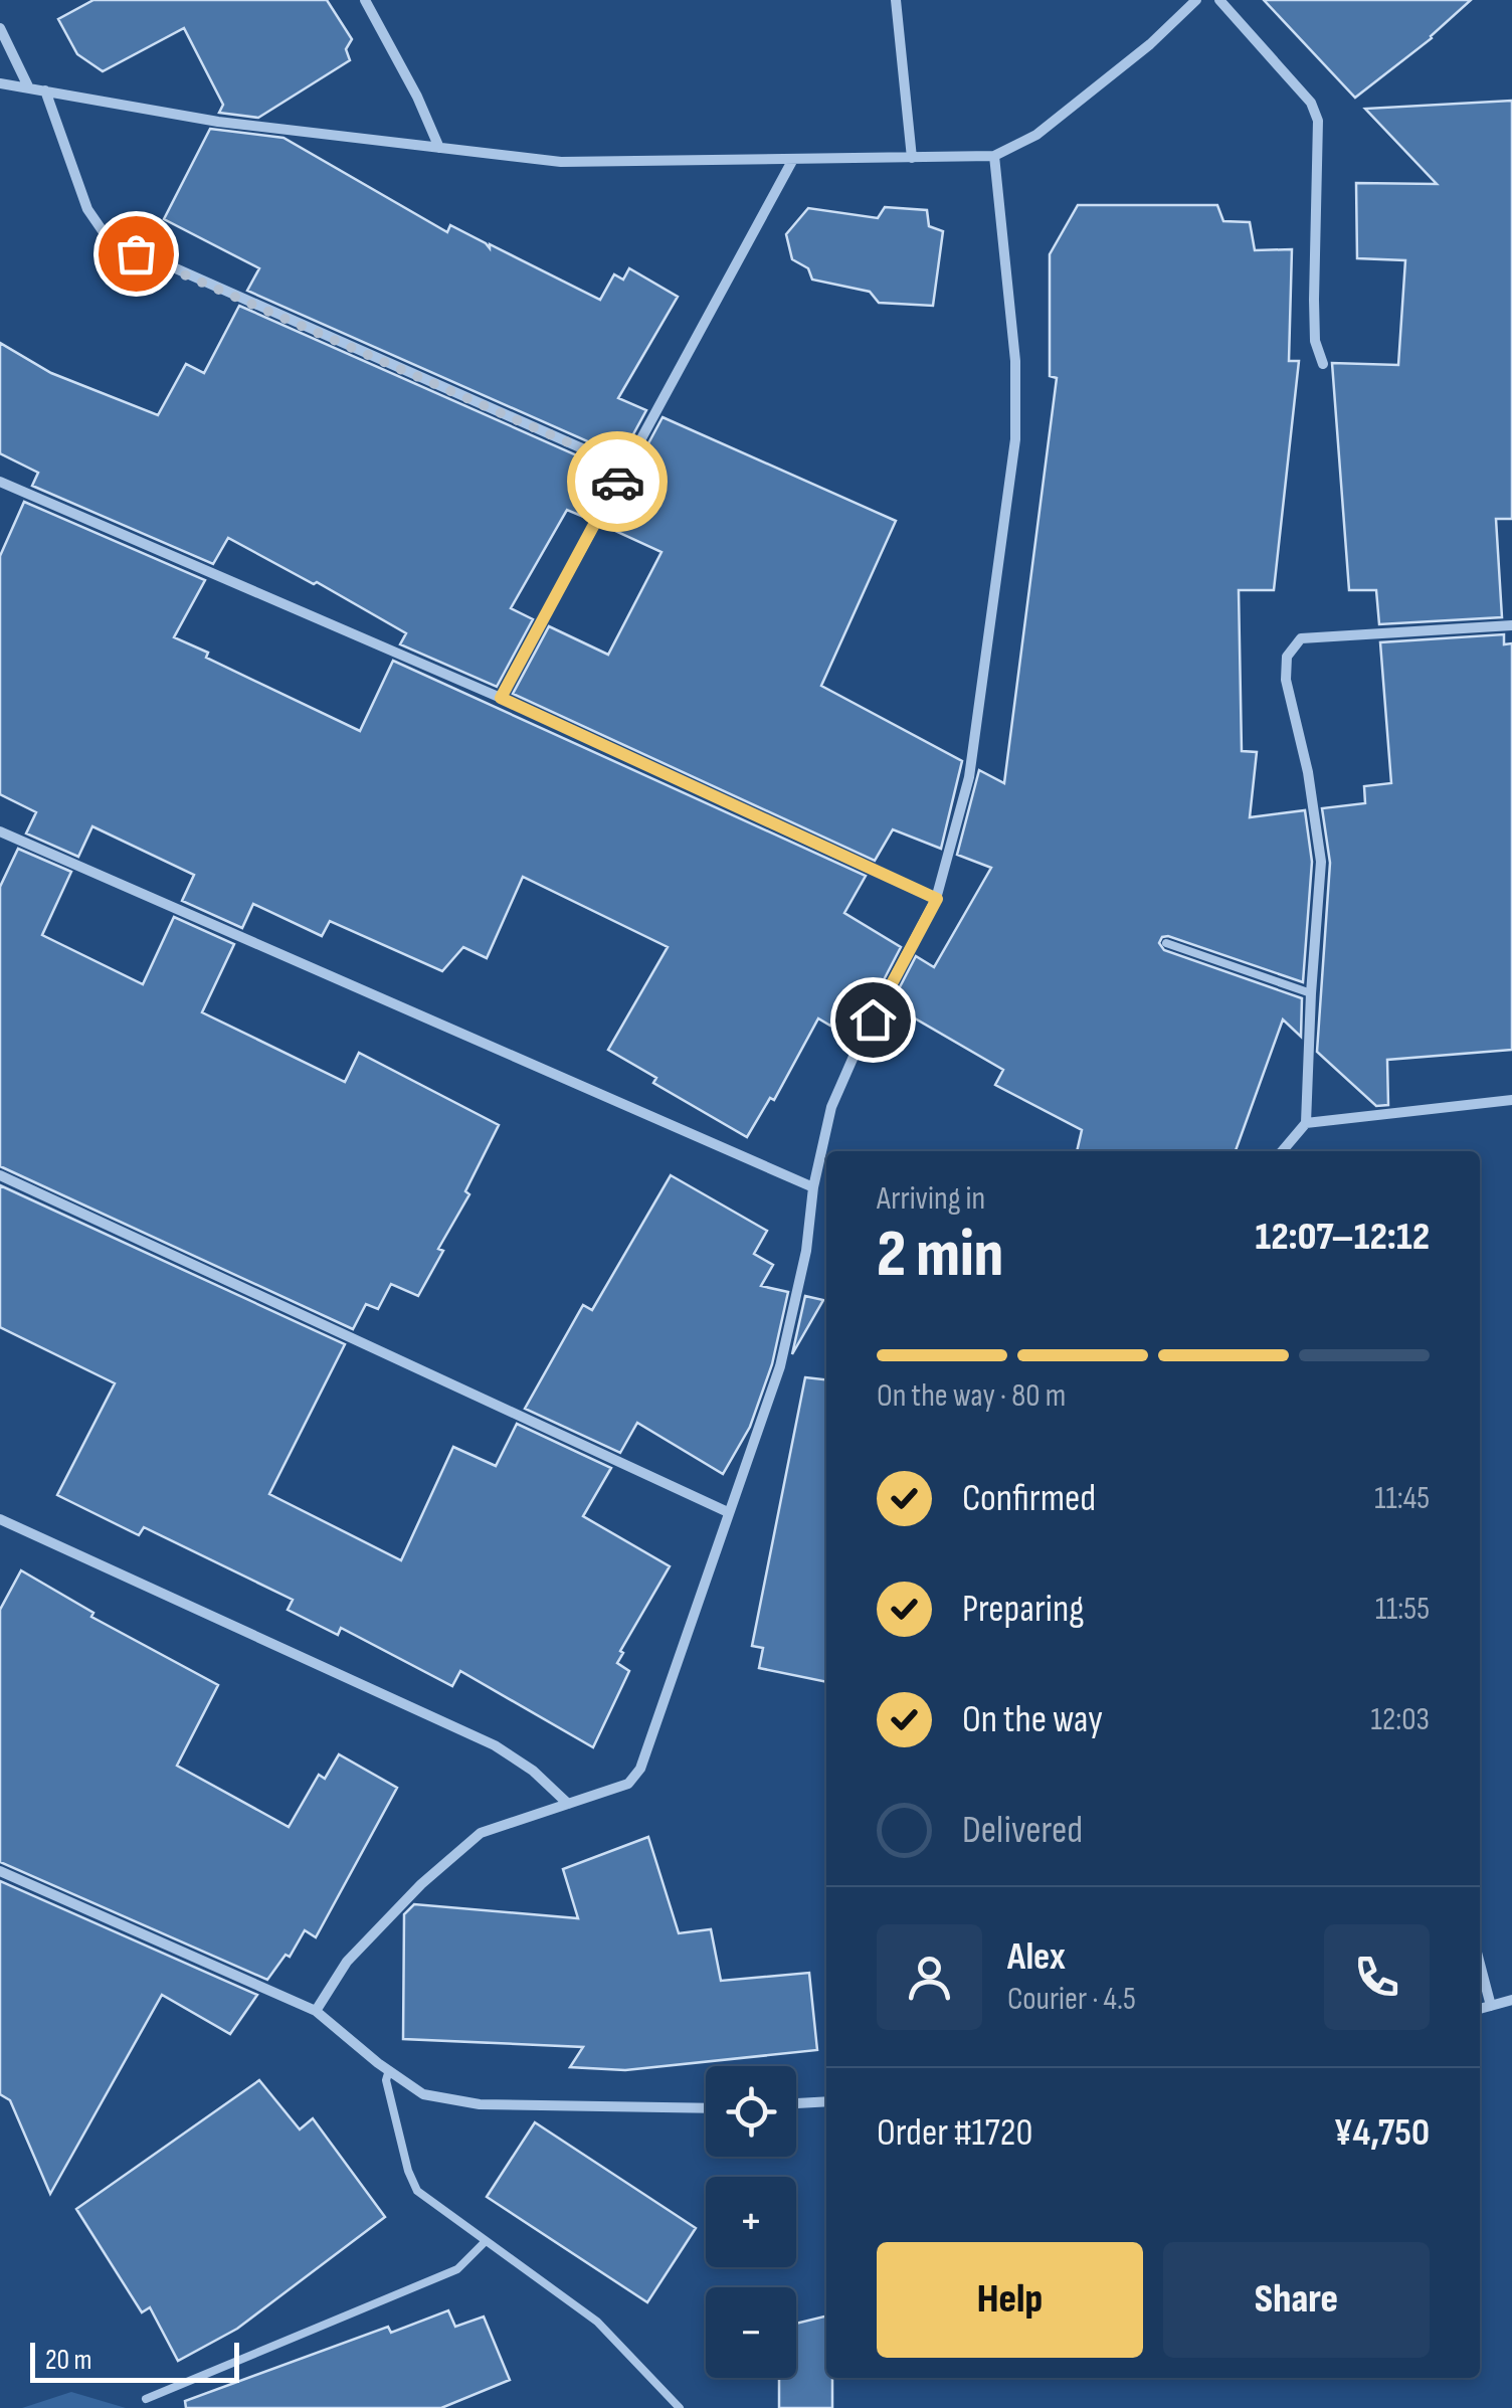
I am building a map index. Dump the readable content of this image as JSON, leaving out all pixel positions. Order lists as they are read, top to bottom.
{
  "scale_bar": "20 m",
  "page": {
    "heading": ["2 min", "Arriving in", "12:07–12:12"],
    "panel": [
      "Alex",
      "Courier · 4.5",
      "Order #1720",
      "¥4,750"
    ],
    "bar": "On the way · 80 m",
    "list": [
      ["Confirmed", "11:45"],
      ["Preparing", "11:55"],
      ["On the way", "12:03"],
      "Delivered"
    ],
    "map_buttons": ["+", "−"],
    "buttons": ["Help", "Share"],
    "scale": "20 m"
  }
}
